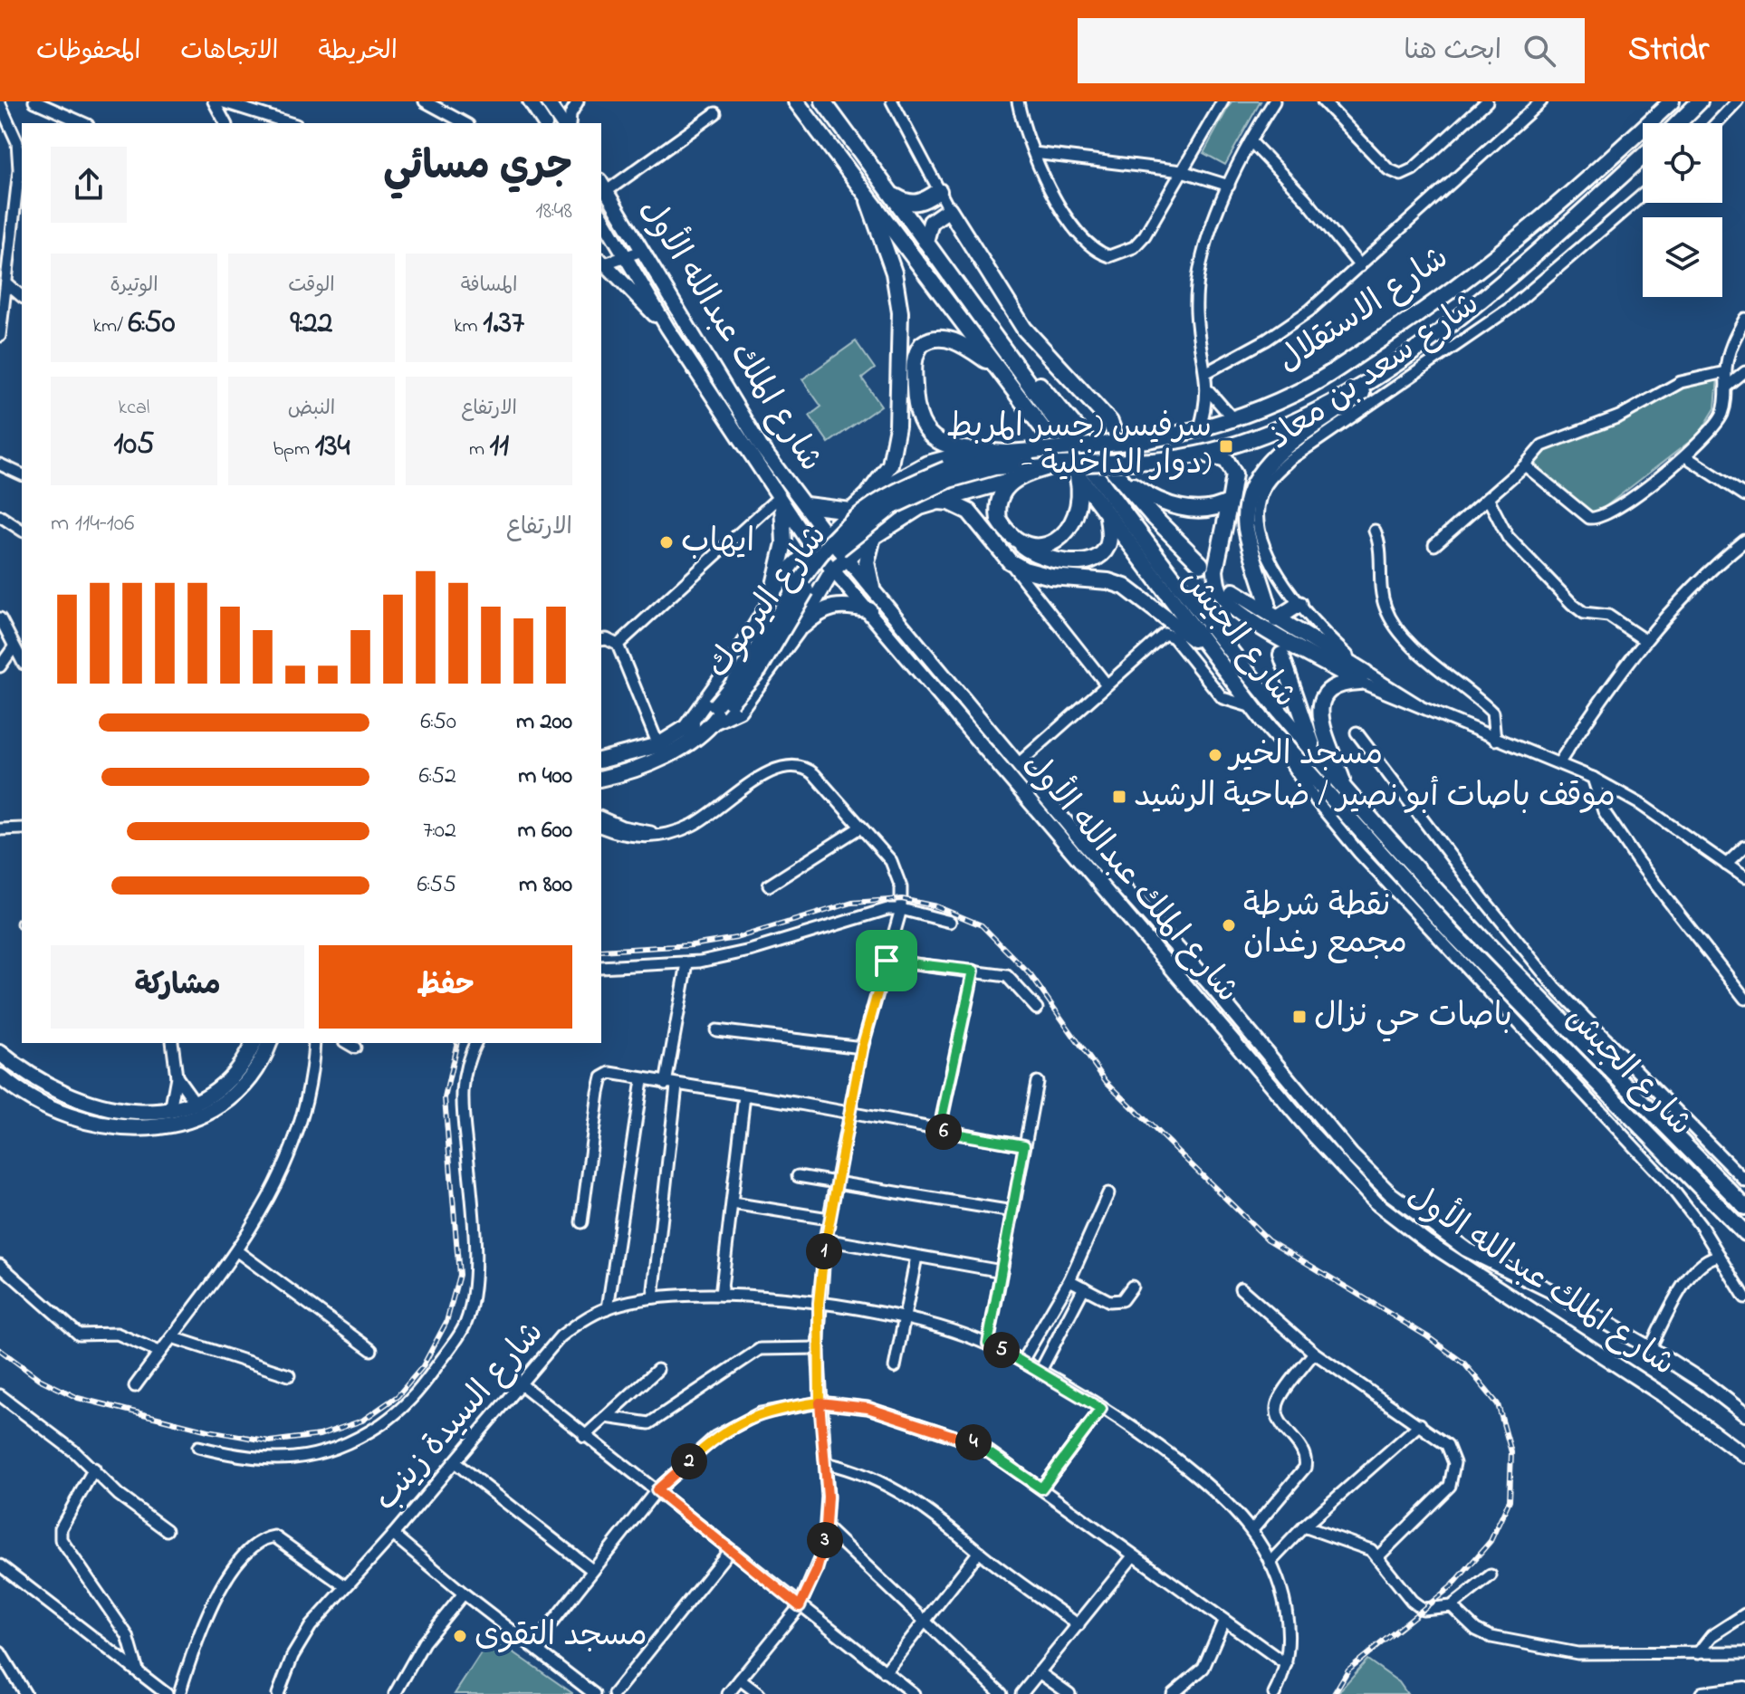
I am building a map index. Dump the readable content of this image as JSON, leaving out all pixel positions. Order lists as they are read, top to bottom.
{
  "streets": {
    "highway": ["شارع الاستقلال", "شارع اليرموك", "شارع الجيش"],
    "main road": ["شارع الملك عبدالله الأول"],
    "street": ["شارع سعد بن معاذ", "شارع السيدة زينب"]
  },
  "crossings": [
    ["شارع الاستقلال", "شارع اليرموك"]
  ],
  "places": {
    "transit": ["سرفيس (جسر المربط - دوار الداخلية)", "موقف باصات أبو نصير / ضاحية الرشيد", "باصات حي نزال"],
    "other": [
      "ايهاب",
      "مسجد الخير",
      "نقطة شرطة مجمع رغدان",
      "مسجد التقوى"
    ]
  },
  "page": {
    "header": "Stridr",
    "search": "ابحث هنا",
    "nav": ["الخريطة", "الاتجاهات", "المحفوظات"],
    "heading": ["جري مسائي", "18:48"],
    "stats": [
      ["المسافة", "1.37 km"],
      ["الوقت", "9:22"],
      ["الوتيرة", "6:50 /km"],
      ["الارتفاع", "11 m"],
      ["النبض", "134 bpm"],
      ["kcal", "105"]
    ],
    "chart": ["الارتفاع", "106–114 m"],
    "list": [
      {
        "name": "200 m",
        "note": "6:50"
      },
      {
        "name": "400 m",
        "note": "6:52"
      },
      {
        "name": "600 m",
        "note": "7:02"
      },
      {
        "name": "800 m",
        "note": "6:55"
      }
    ],
    "buttons": ["حفظ", "مشاركة"],
    "pins": [
      "6",
      "1",
      "5",
      "4",
      "2",
      "3"
    ]
  }
}
